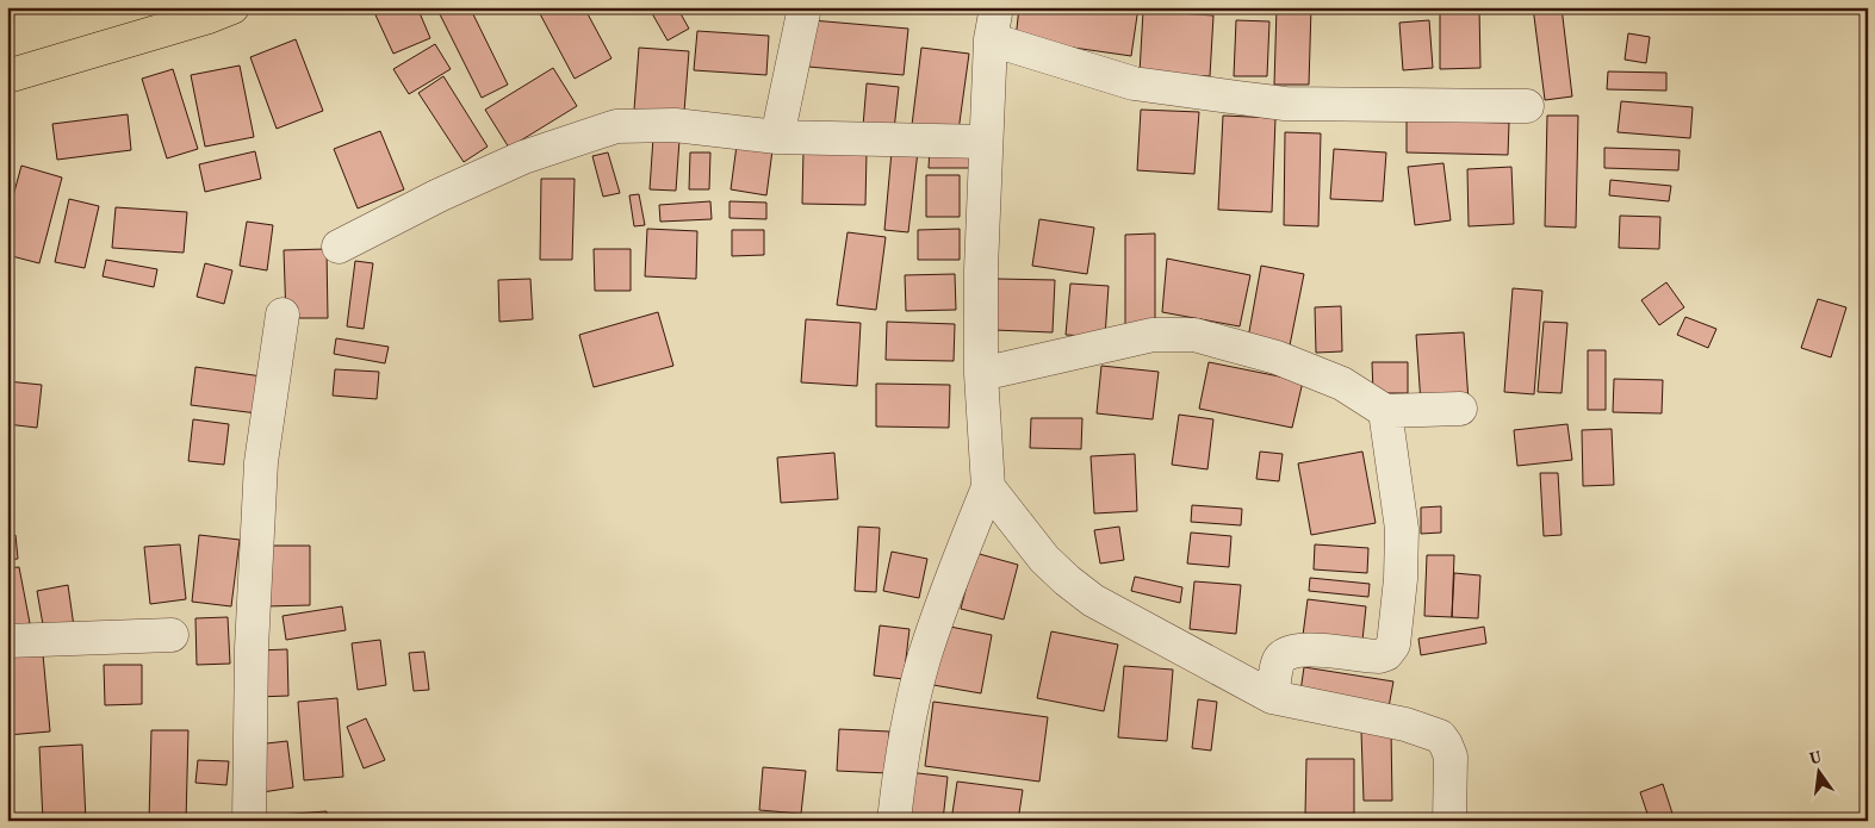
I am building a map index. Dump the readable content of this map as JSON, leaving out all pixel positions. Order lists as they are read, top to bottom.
{
  "north": "top"
}
